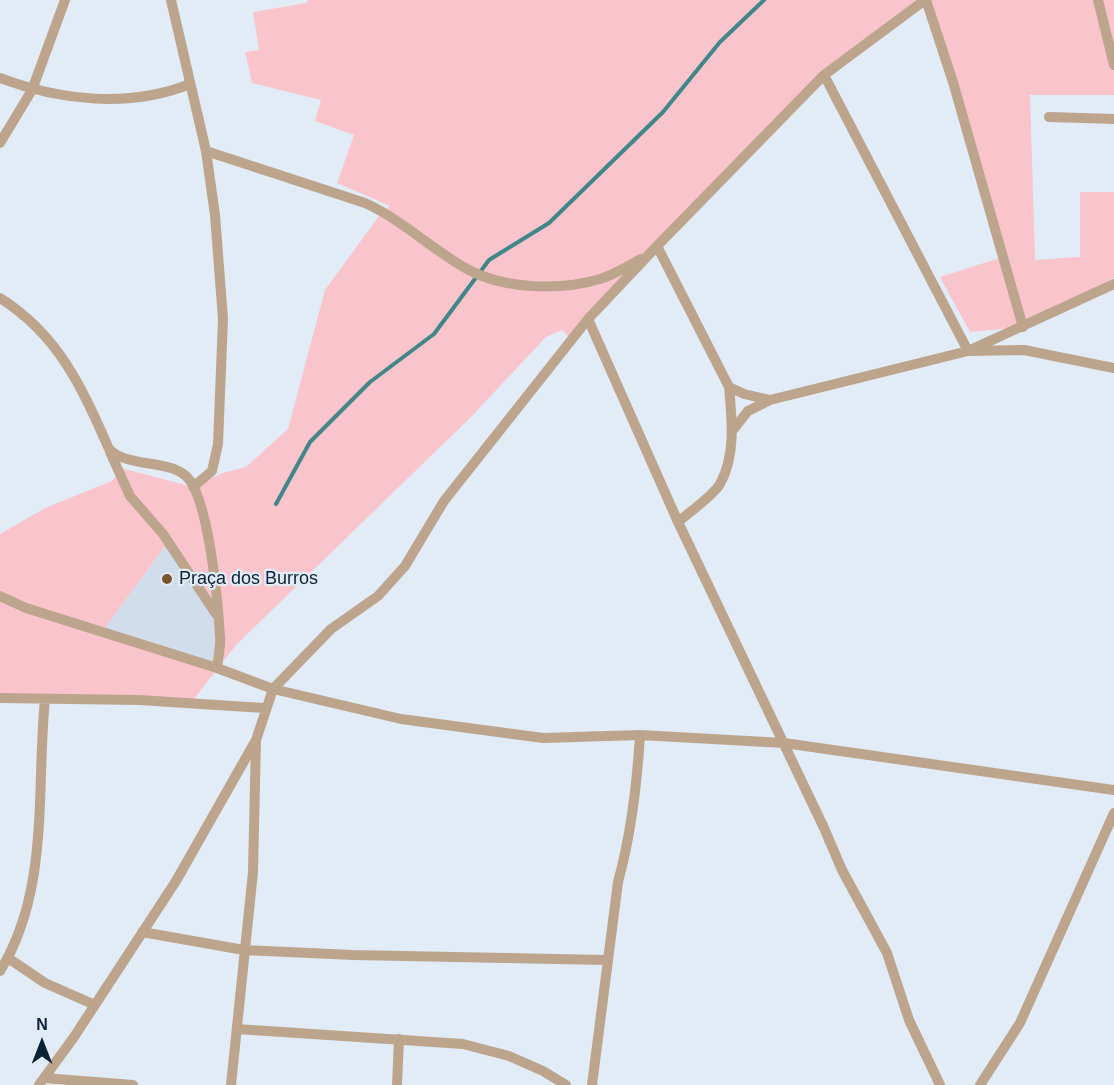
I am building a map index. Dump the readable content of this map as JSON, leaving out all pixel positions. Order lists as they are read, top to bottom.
{
  "places": ["Praça dos Burros"],
  "north": "top"
}
